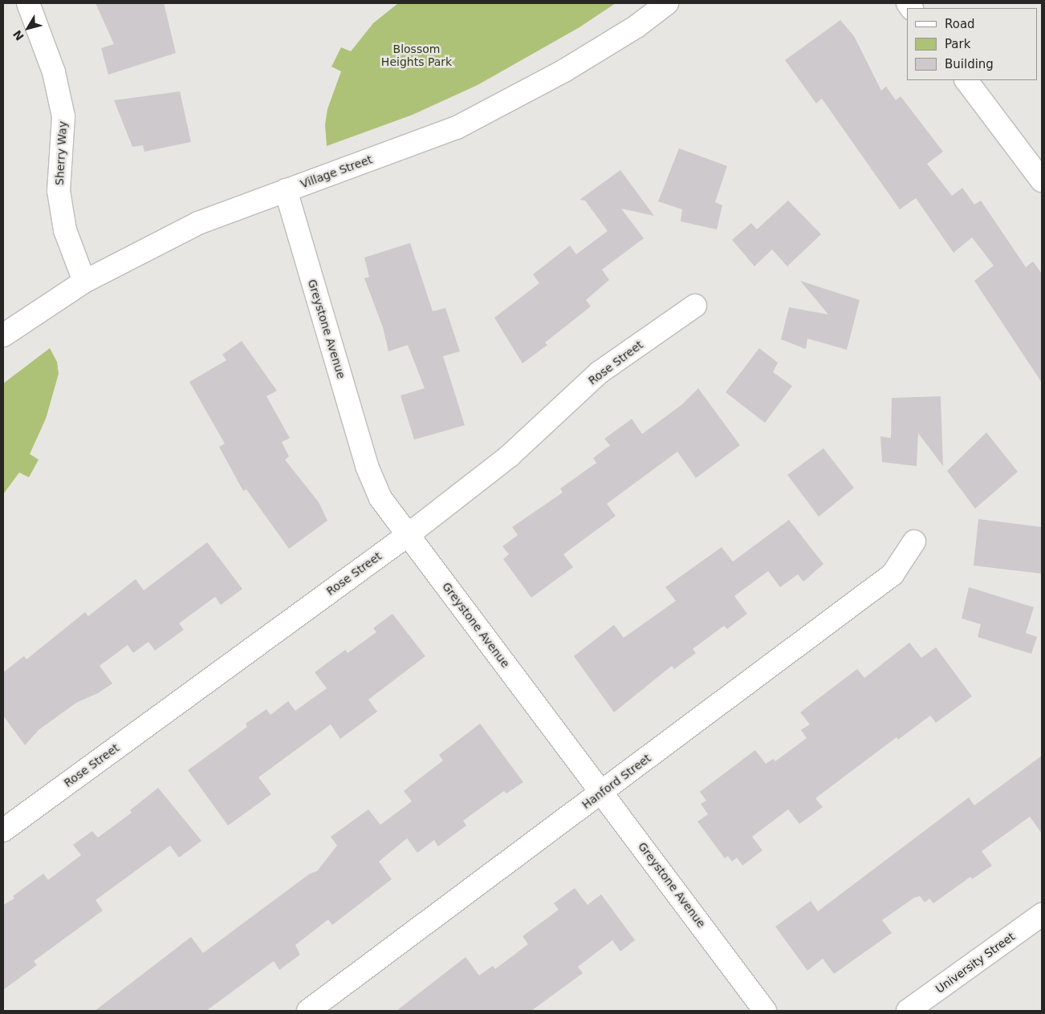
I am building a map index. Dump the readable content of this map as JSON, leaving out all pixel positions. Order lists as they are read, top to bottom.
{
  "streets": {
    "street": [
      "Sherry Way",
      "Village Street",
      "Greystone Avenue",
      "Rose Street",
      "Hanford Street",
      "University Street"
    ]
  },
  "crossings": [
    ["Sherry Way", "Village Street"],
    ["Village Street", "Greystone Avenue"],
    ["Greystone Avenue", "Rose Street"],
    ["Greystone Avenue", "Hanford Street"]
  ],
  "parks": ["Blossom Heights Park"],
  "legend": ["Road", "Park", "Building"],
  "north": "bottom left"
}
